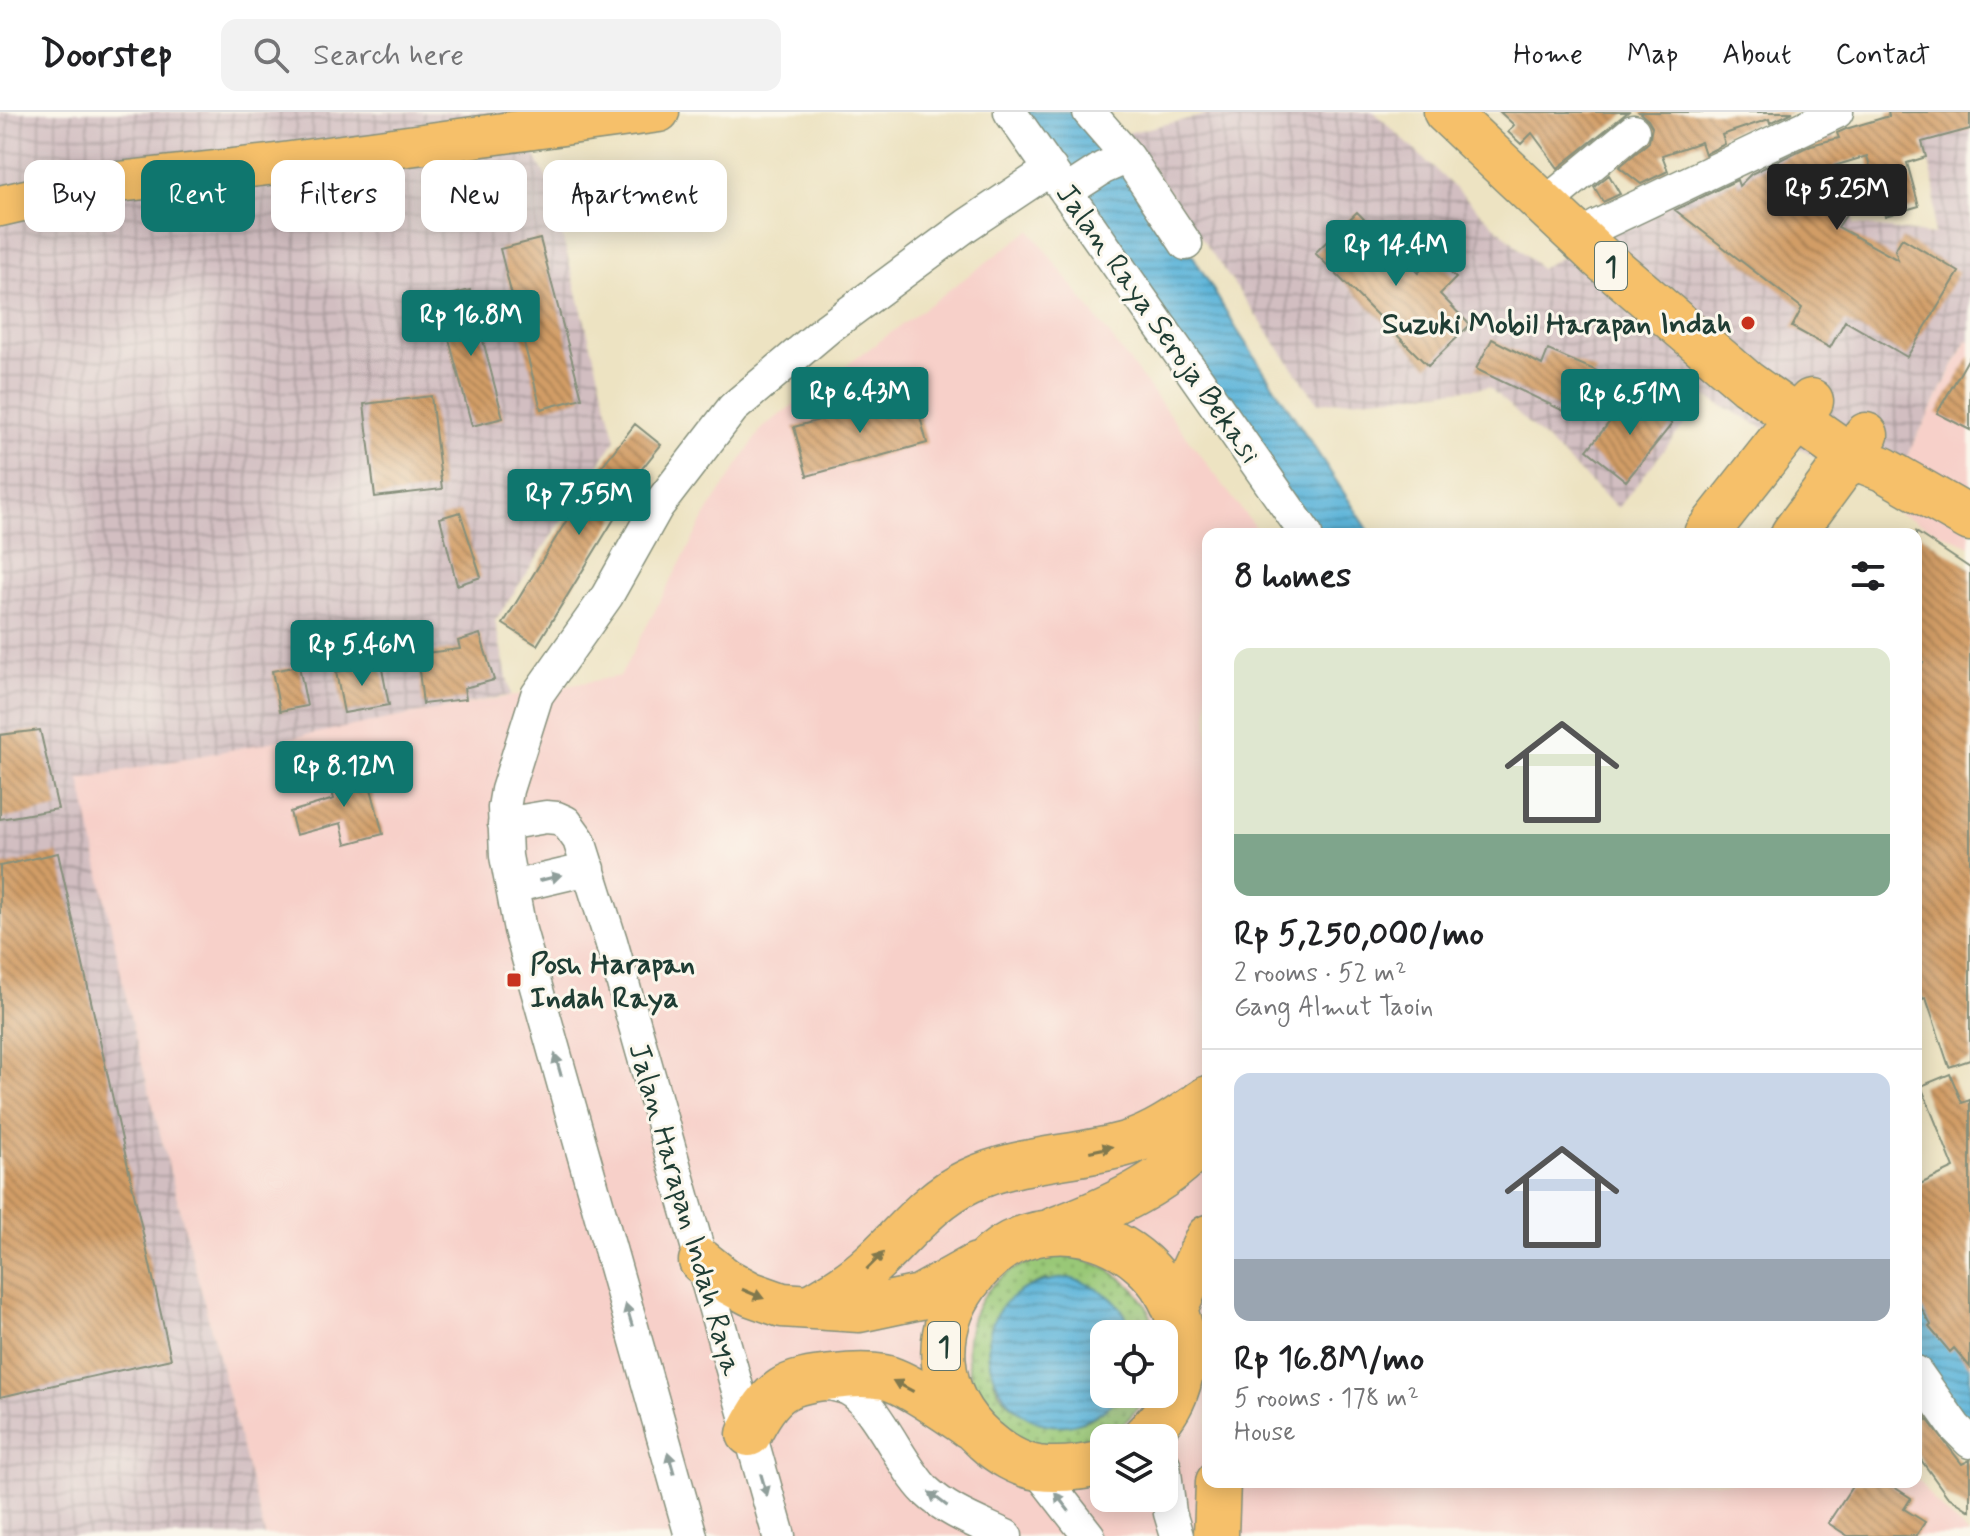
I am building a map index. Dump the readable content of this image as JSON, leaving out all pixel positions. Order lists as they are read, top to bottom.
{
  "streets": {
    "highway": ["1"],
    "street": ["Jalan Raya Seroja Bekasi", "Jalan Harapan Indah Raya"]
  },
  "places": {
    "other": ["Suzuki Mobil Harapan Indah"],
    "transit": ["Posh Harapan Indah Raya"]
  },
  "page": {
    "header": "Doorstep",
    "search": "Search here",
    "nav": [
      "Home",
      "Map",
      "About",
      "Contact"
    ],
    "chip": [
      "Buy",
      "Rent",
      "Filters",
      "New",
      "Apartment"
    ],
    "price": [
      "Rp 5.25M",
      "Rp 14.4M",
      "Rp 16.8M",
      "Rp 6.43M",
      "Rp 6.51M",
      "Rp 7.55M",
      "Rp 5.46M",
      "Rp 8.12M"
    ],
    "heading": "8 homes",
    "list": [
      {
        "name": "Rp 5,250,000/mo",
        "note": "2 rooms · 52 m² · Gang Almut Taoin"
      },
      {
        "name": "Rp 16.8M/mo",
        "note": "5 rooms · 178 m² · House"
      }
    ]
  }
}
